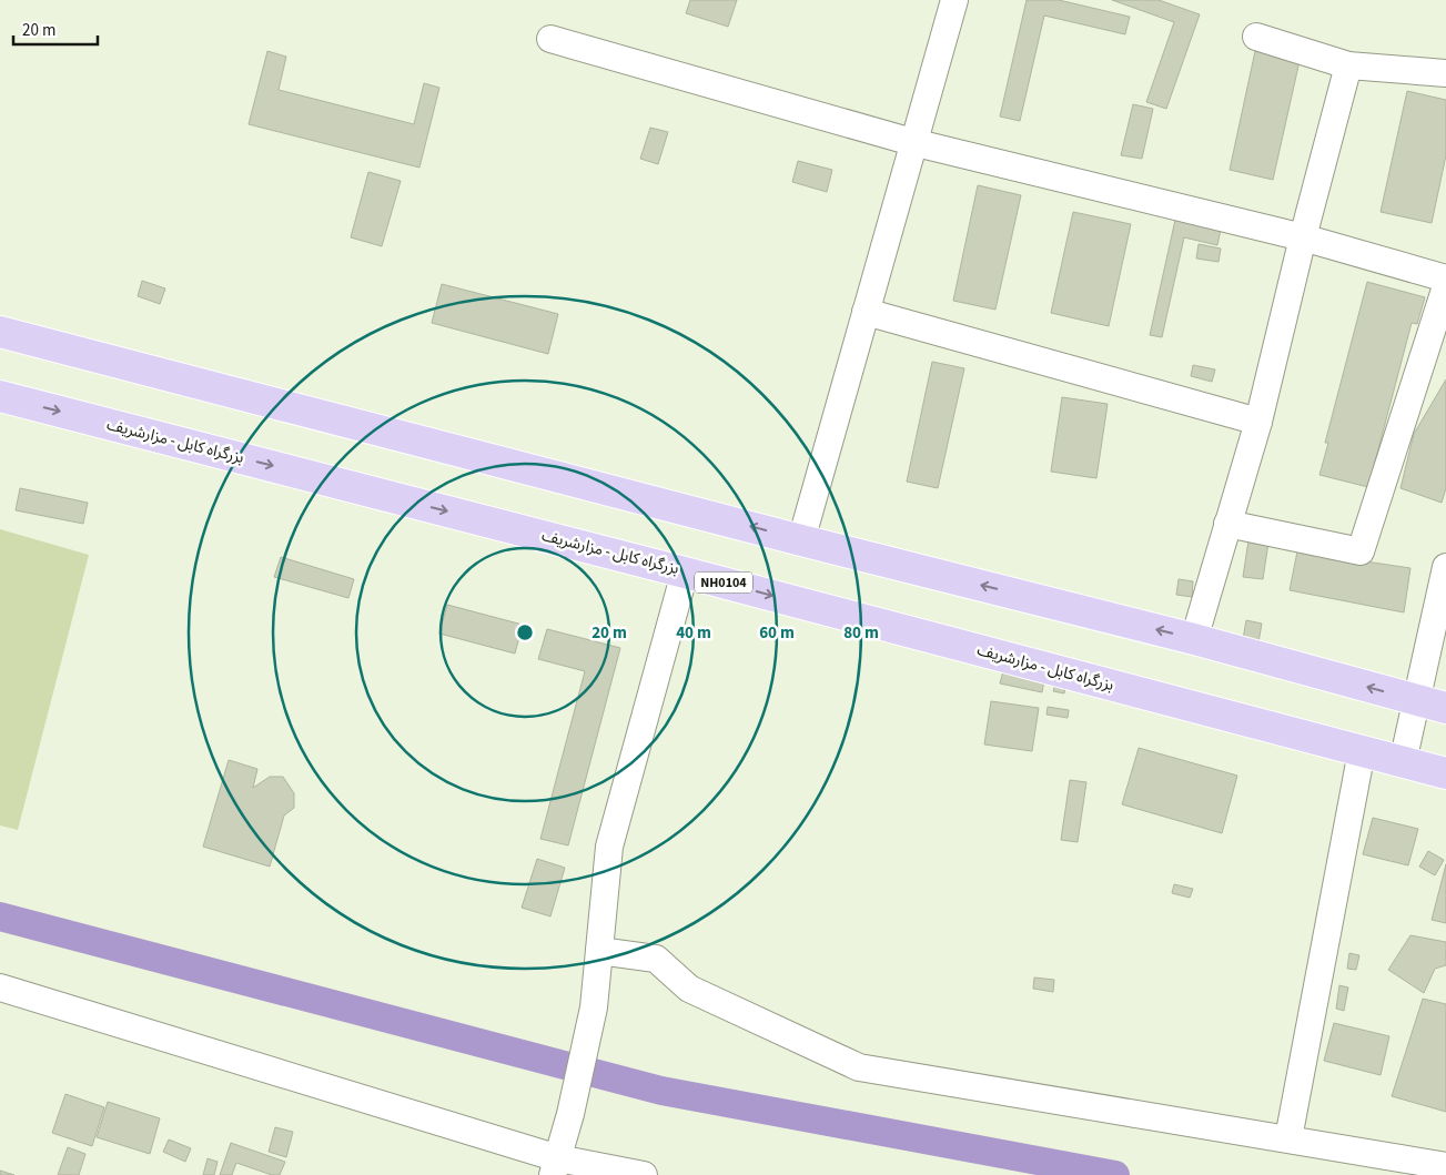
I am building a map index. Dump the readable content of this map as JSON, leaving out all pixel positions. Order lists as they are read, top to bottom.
{
  "streets": {
    "highway": ["بزرگراه کابل - مزارشریف", "NH0104"]
  },
  "scale_bar": "20 m",
  "rings": [
    "20 m",
    "40 m",
    "60 m",
    "80 m"
  ]
}
